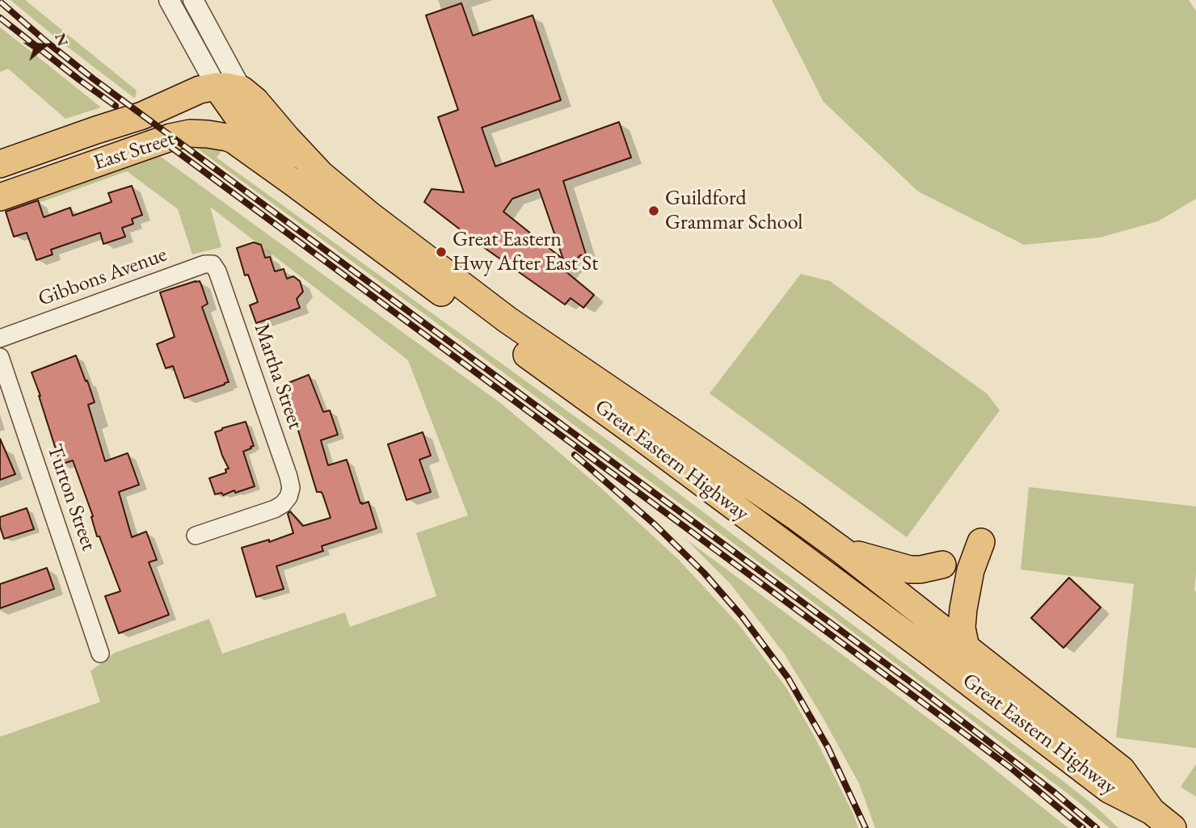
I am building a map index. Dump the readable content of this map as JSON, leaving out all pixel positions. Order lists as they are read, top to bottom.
{
  "streets": {
    "highway": ["East Street", "Great Eastern Highway"],
    "street": ["Gibbons Avenue", "Martha Street", "Turton Street"]
  },
  "crossings": [
    ["East Street", "Great Eastern Highway"],
    ["Gibbons Avenue", "Martha Street"]
  ],
  "places": ["Guildford Grammar School", "Great Eastern Hwy After East St"],
  "north": "right"
}
